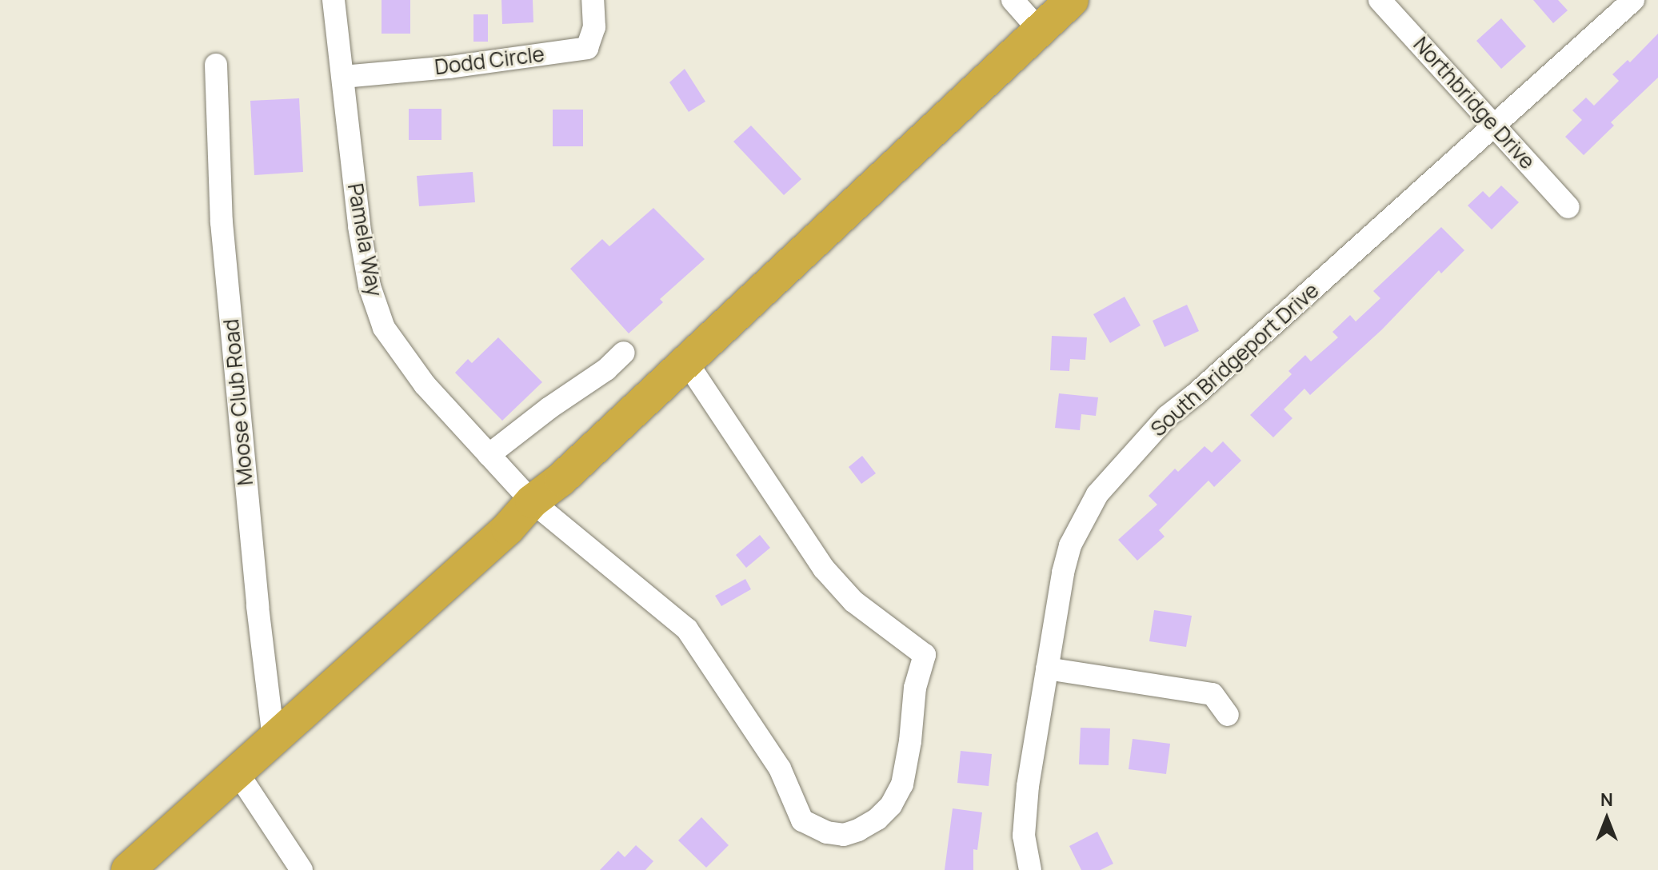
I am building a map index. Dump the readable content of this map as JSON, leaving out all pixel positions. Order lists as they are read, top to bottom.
{
  "streets": {
    "street": [
      "Dodd Circle",
      "Northbridge Drive",
      "Pamela Way",
      "South Bridgeport Drive",
      "Moose Club Road"
    ]
  },
  "crossings": [
    ["Dodd Circle", "Pamela Way"],
    ["Northbridge Drive", "South Bridgeport Drive"]
  ],
  "north": "top"
}
